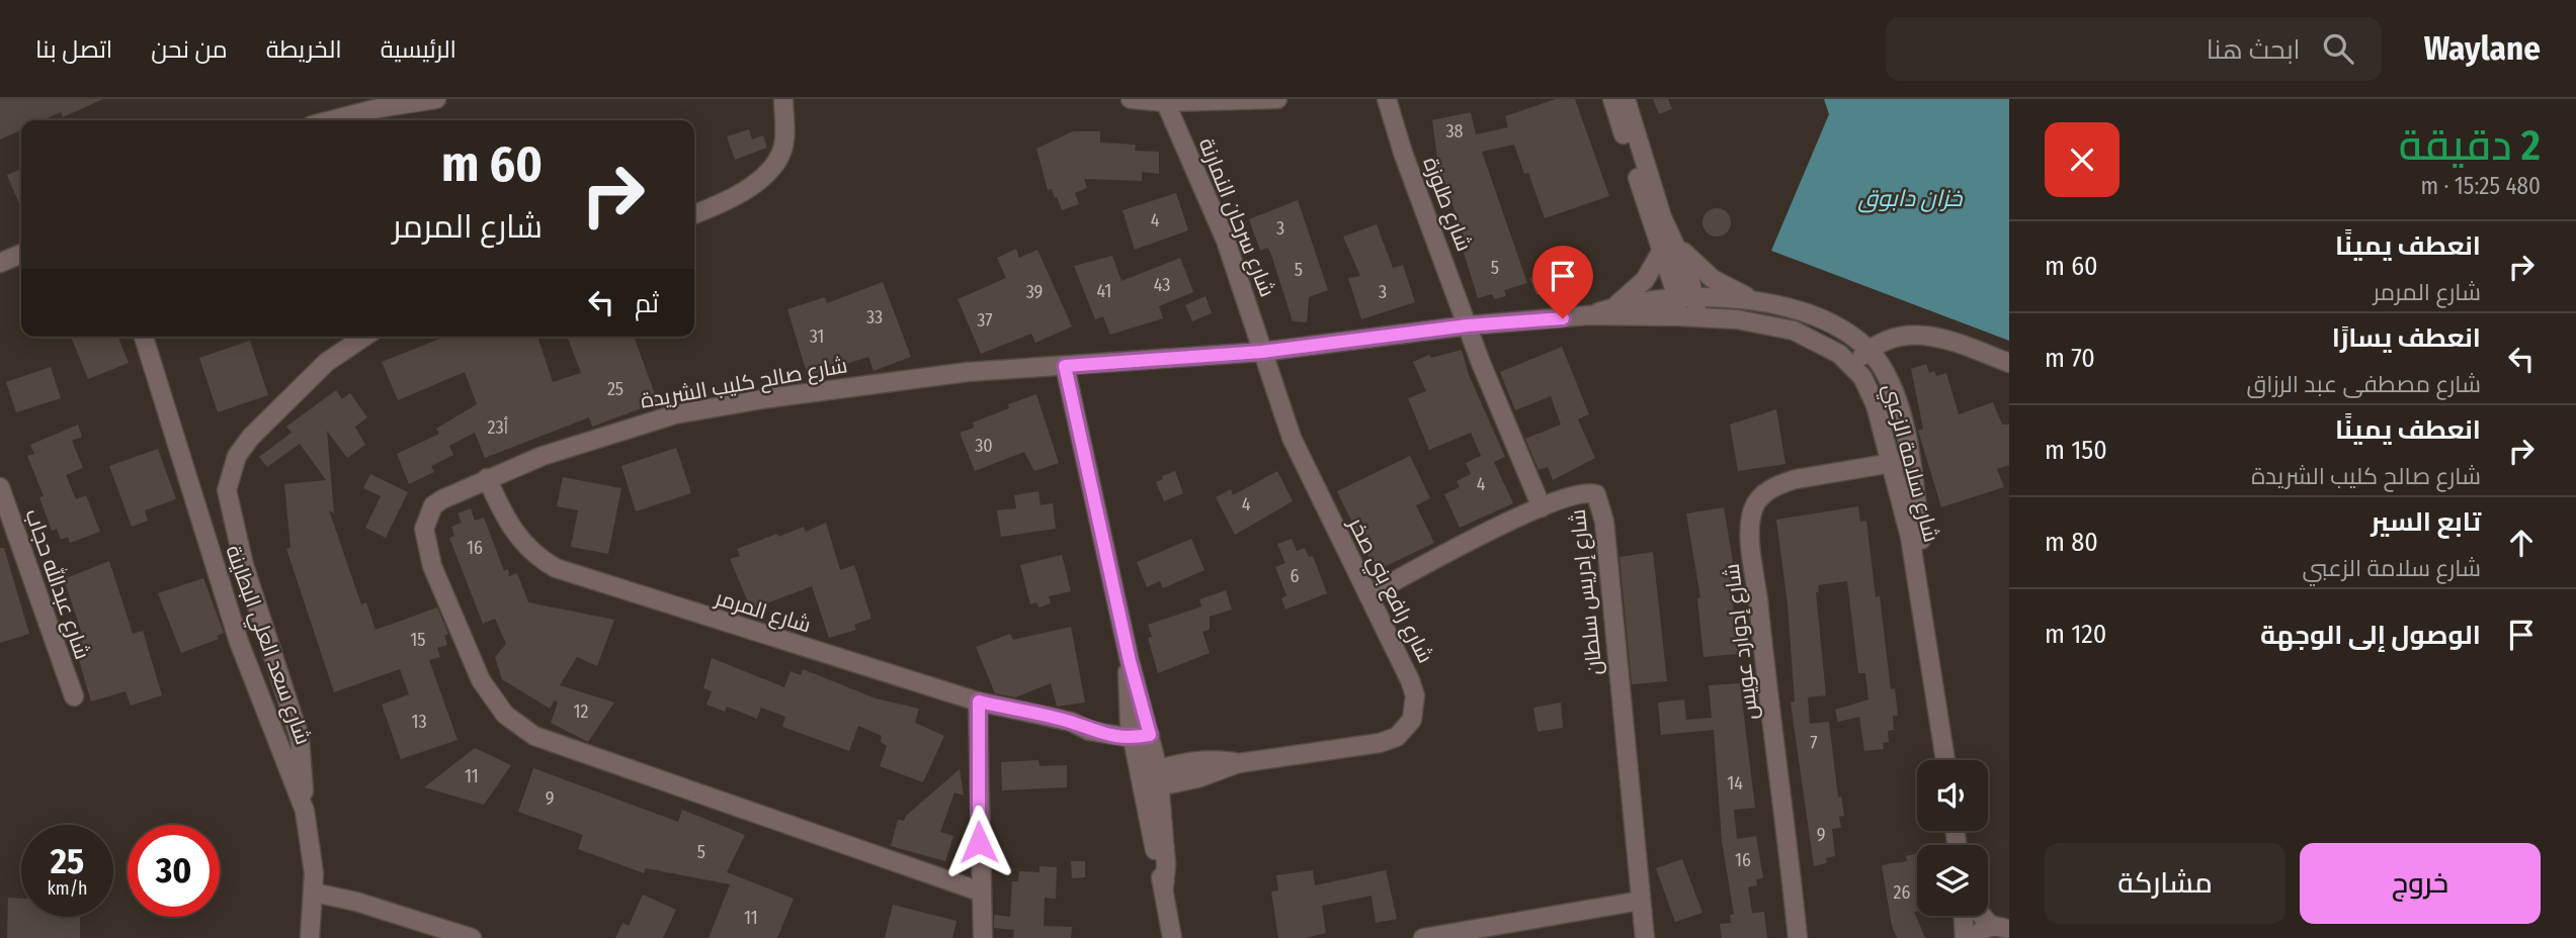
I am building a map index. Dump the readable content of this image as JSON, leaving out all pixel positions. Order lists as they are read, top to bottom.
{
  "streets": {
    "street": [
      "شارع طلوزة",
      "شارع سرحان النمارنة",
      "شارع صالح كليب الشريدة",
      "شارع سلامة الزعبي",
      "شارع عبدالله حجاب",
      "شارع رافع بني صخر",
      "شارع إدريس سلطان",
      "شارع المرمر",
      "شارع إدوارد عويس",
      "شارع سعد العلي البطاينة"
    ]
  },
  "crossings": [
    ["شارع طلوزة", "شارع سلامة الزعبي"],
    ["شارع طلوزة", "شارع إدريس سلطان"],
    ["شارع سرحان النمارنة", "شارع صالح كليب الشريدة"],
    ["شارع سرحان النمارنة", "شارع سلامة الزعبي"],
    ["شارع سرحان النمارنة", "شارع رافع بني صخر"],
    ["شارع صالح كليب الشريدة", "شارع سلامة الزعبي"],
    ["شارع صالح كليب الشريدة", "شارع رافع بني صخر"],
    ["شارع صالح كليب الشريدة", "شارع المرمر"],
    ["شارع سلامة الزعبي", "شارع رافع بني صخر"],
    ["شارع سلامة الزعبي", "شارع إدوارد عويس"],
    ["شارع رافع بني صخر", "شارع إدريس سلطان"]
  ],
  "water": ["خزان دابوق"],
  "house_numbers": [
    "38",
    "4",
    "3",
    "5",
    "5",
    "43",
    "41",
    "39",
    "3",
    "33",
    "37",
    "31",
    "25",
    "أ23",
    "30",
    "4",
    "4",
    "16",
    "6",
    "15",
    "12",
    "13",
    "7",
    "11",
    "14",
    "9",
    "9",
    "5",
    "16",
    "26",
    "11"
  ],
  "page": {
    "header": "Waylane",
    "search": "ابحث هنا",
    "nav": [
      "الرئيسية",
      "الخريطة",
      "من نحن",
      "اتصل بنا"
    ],
    "heading": ["2 دقيقة", "480 m · 15:25"],
    "turn": ["60 m", "شارع المرمر"],
    "list": [
      {
        "name": "انعطف يمينًا",
        "note": "شارع المرمر",
        "value": "60 m"
      },
      {
        "name": "انعطف يسارًا",
        "note": "شارع مصطفى عبد الرزاق",
        "value": "70 m"
      },
      {
        "name": "انعطف يمينًا",
        "note": "شارع صالح كليب الشريدة",
        "value": "150 m"
      },
      {
        "name": "تابع السير",
        "note": "شارع سلامة الزعبي",
        "value": "80 m"
      },
      {
        "name": "الوصول إلى الوجهة",
        "value": "120 m"
      }
    ],
    "then": "ثم",
    "speed": "25 km/h",
    "limit": "30",
    "buttons": ["خروج", "مشاركة"]
  }
}
